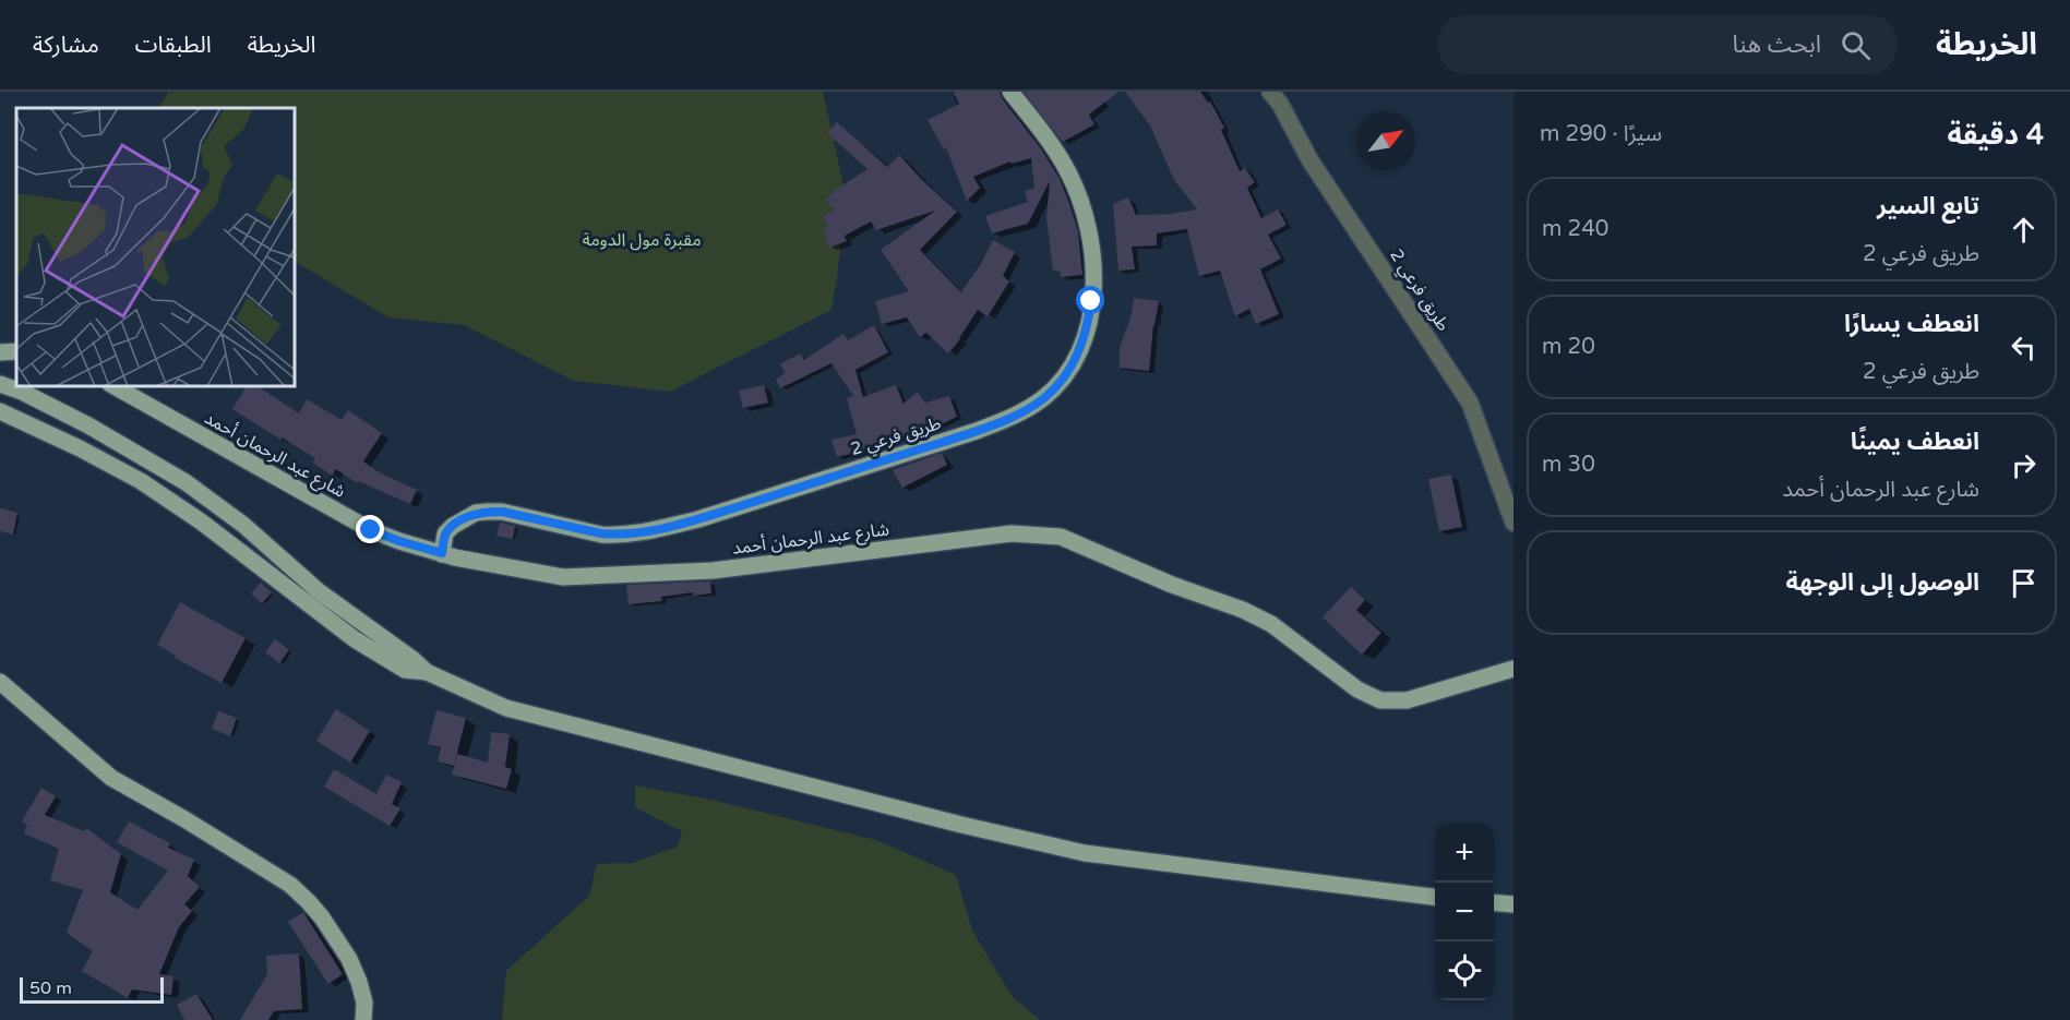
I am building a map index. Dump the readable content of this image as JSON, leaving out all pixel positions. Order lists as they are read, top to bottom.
{
  "streets": {
    "main road": ["طريق فرعي 2", "شارع عبد الرحمان أحمد"]
  },
  "crossings": [
    ["طريق فرعي 2", "شارع عبد الرحمان أحمد"]
  ],
  "parks": ["مقبرة مول الدومة"],
  "scale_bar": "50 m",
  "north": "top right",
  "page": {
    "header": "الخريطة",
    "search": "ابحث هنا",
    "nav": ["الخريطة", "الطبقات", "مشاركة"],
    "heading": ["4 دقيقة", "سيرًا · 290 m"],
    "list": [
      ["تابع السير", "طريق فرعي 2", "240 m"],
      ["انعطف يسارًا", "طريق فرعي 2", "20 m"],
      ["انعطف يمينًا", "شارع عبد الرحمان أحمد", "30 m"],
      "الوصول إلى الوجهة"
    ],
    "map_buttons": ["+", "−"],
    "scale": "50 m"
  }
}
